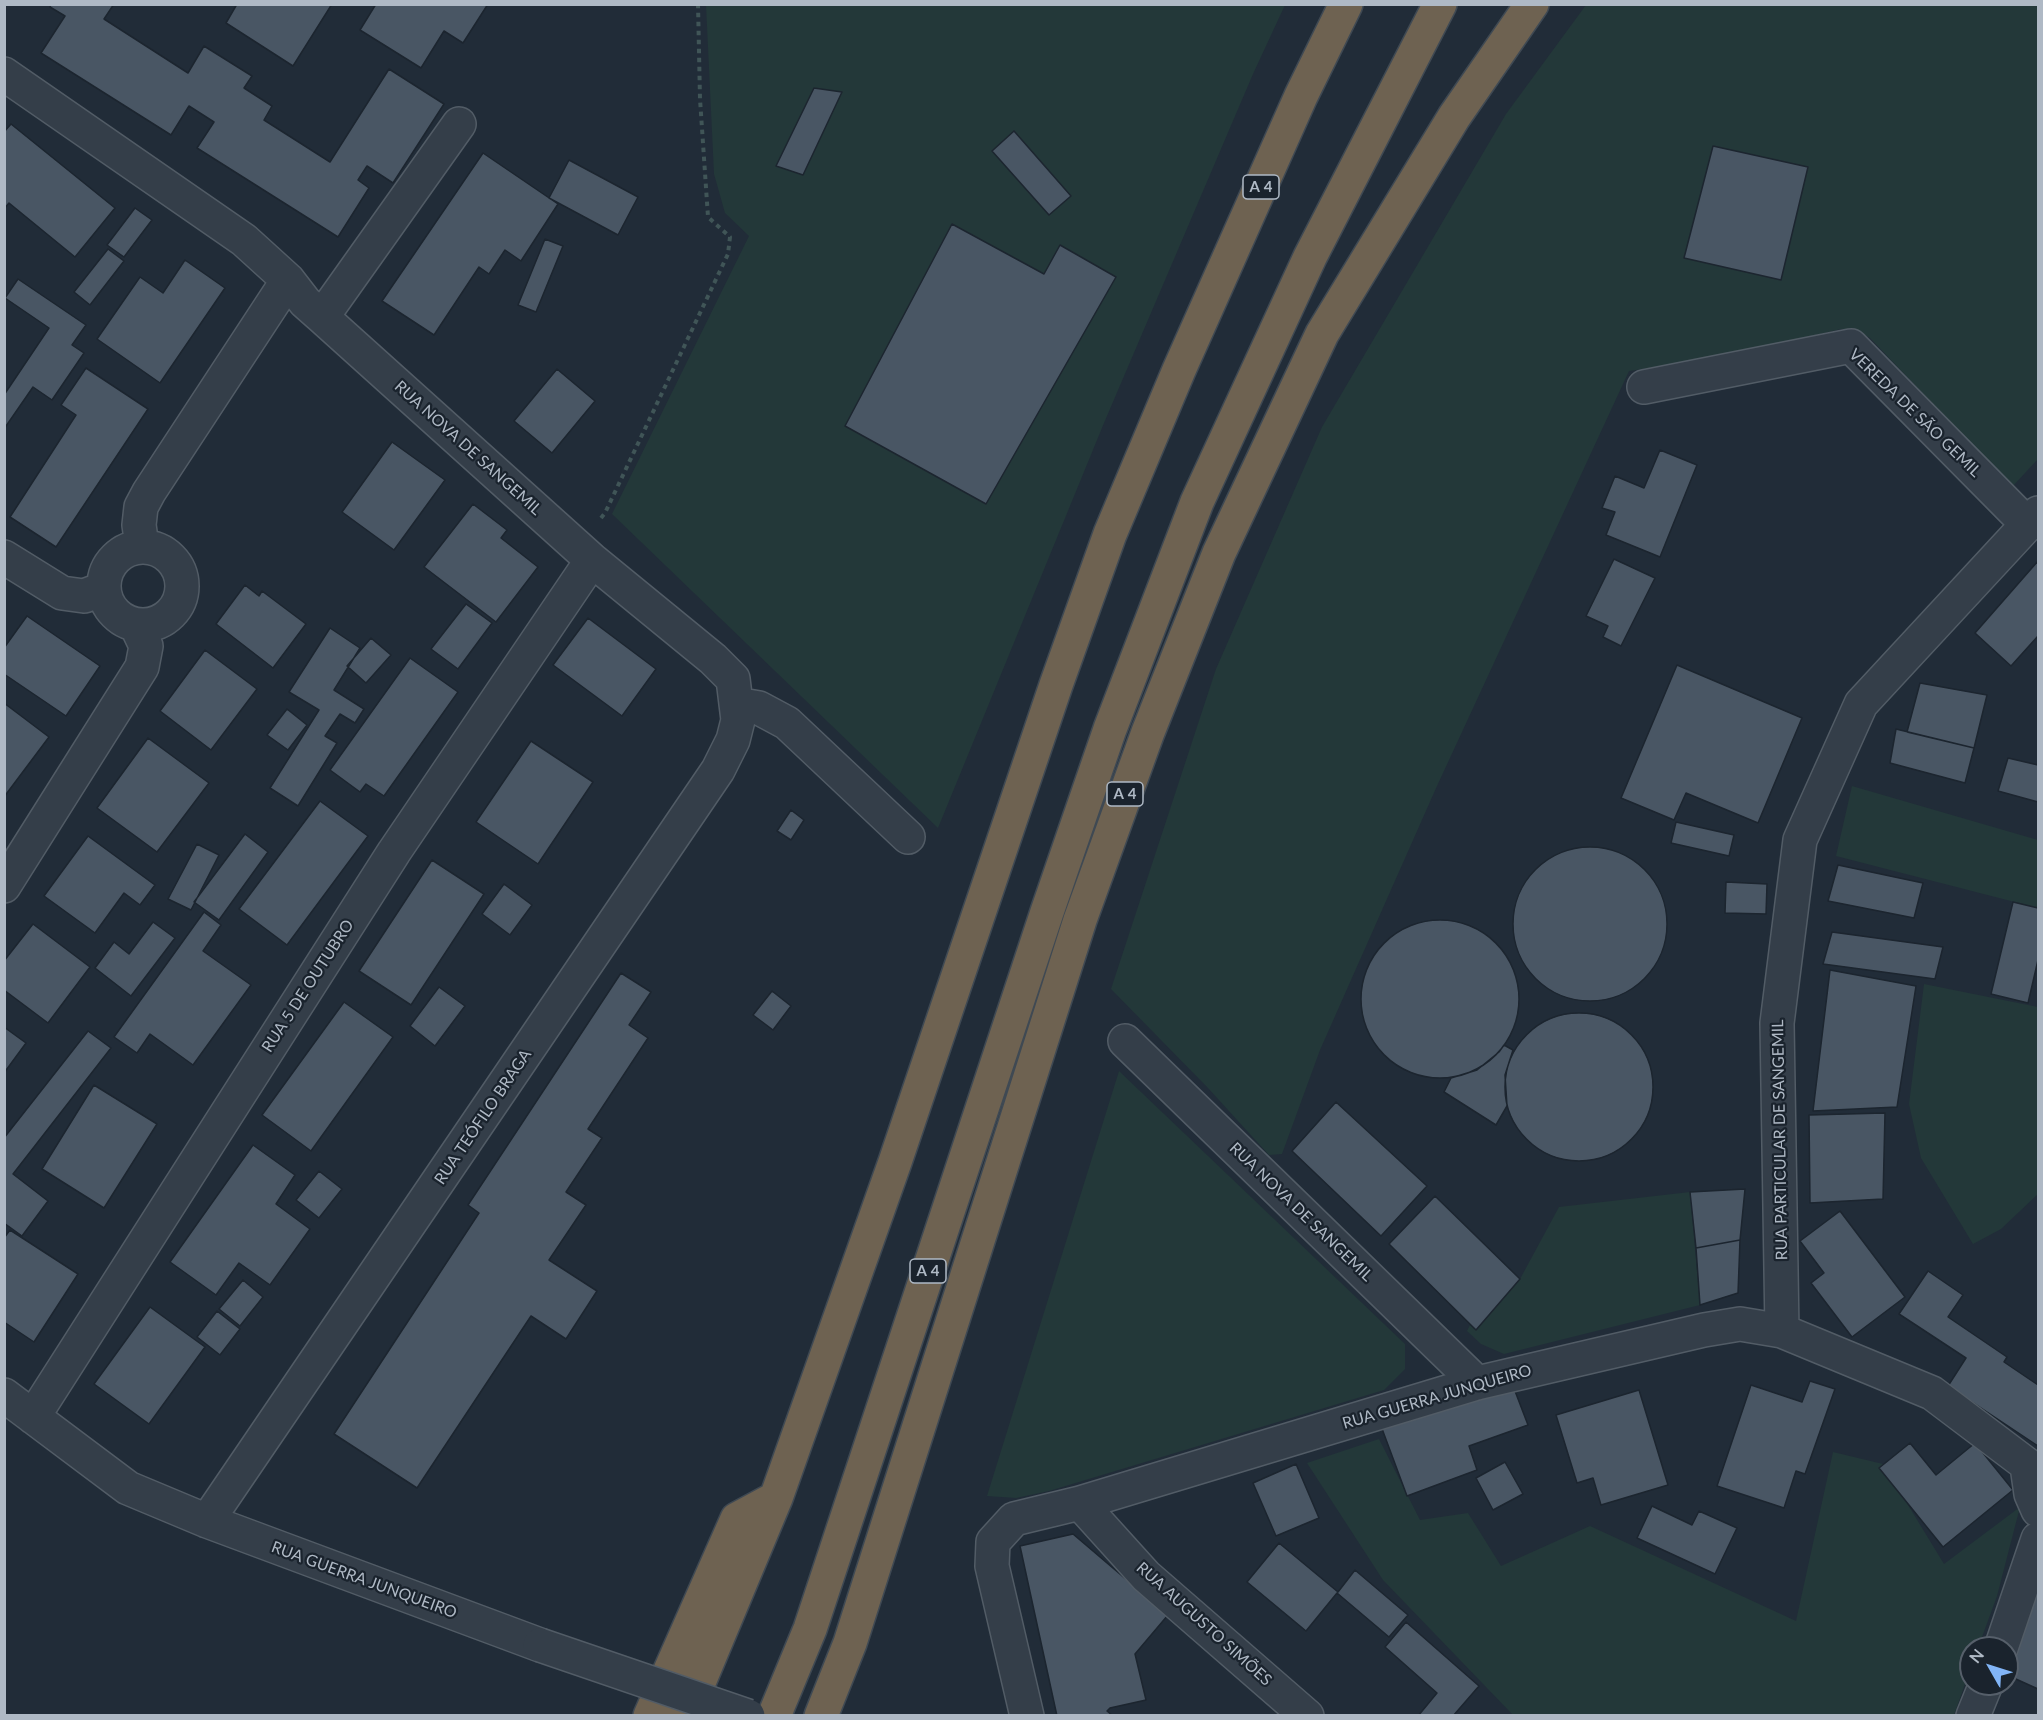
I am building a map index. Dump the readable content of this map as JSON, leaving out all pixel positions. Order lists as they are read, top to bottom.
{
  "streets": {
    "highway": ["A 4"],
    "street": [
      "VEREDA DE SÃO GEMIL",
      "RUA NOVA DE SANGEMIL",
      "RUA 5 DE OUTUBRO",
      "RUA TEÓFILO BRAGA",
      "RUA PARTICULAR DE SANGEMIL",
      "RUA GUERRA JUNQUEIRO",
      "RUA AUGUSTO SIMÕES"
    ]
  },
  "crossings": [
    ["VEREDA DE SÃO GEMIL", "RUA PARTICULAR DE SANGEMIL"],
    ["RUA NOVA DE SANGEMIL", "RUA 5 DE OUTUBRO"],
    ["RUA NOVA DE SANGEMIL", "RUA TEÓFILO BRAGA"],
    ["RUA NOVA DE SANGEMIL", "RUA GUERRA JUNQUEIRO"],
    ["RUA 5 DE OUTUBRO", "RUA GUERRA JUNQUEIRO"],
    ["RUA TEÓFILO BRAGA", "RUA GUERRA JUNQUEIRO"],
    ["RUA PARTICULAR DE SANGEMIL", "RUA GUERRA JUNQUEIRO"],
    ["RUA GUERRA JUNQUEIRO", "RUA AUGUSTO SIMÕES"]
  ],
  "north": "top left"
}
